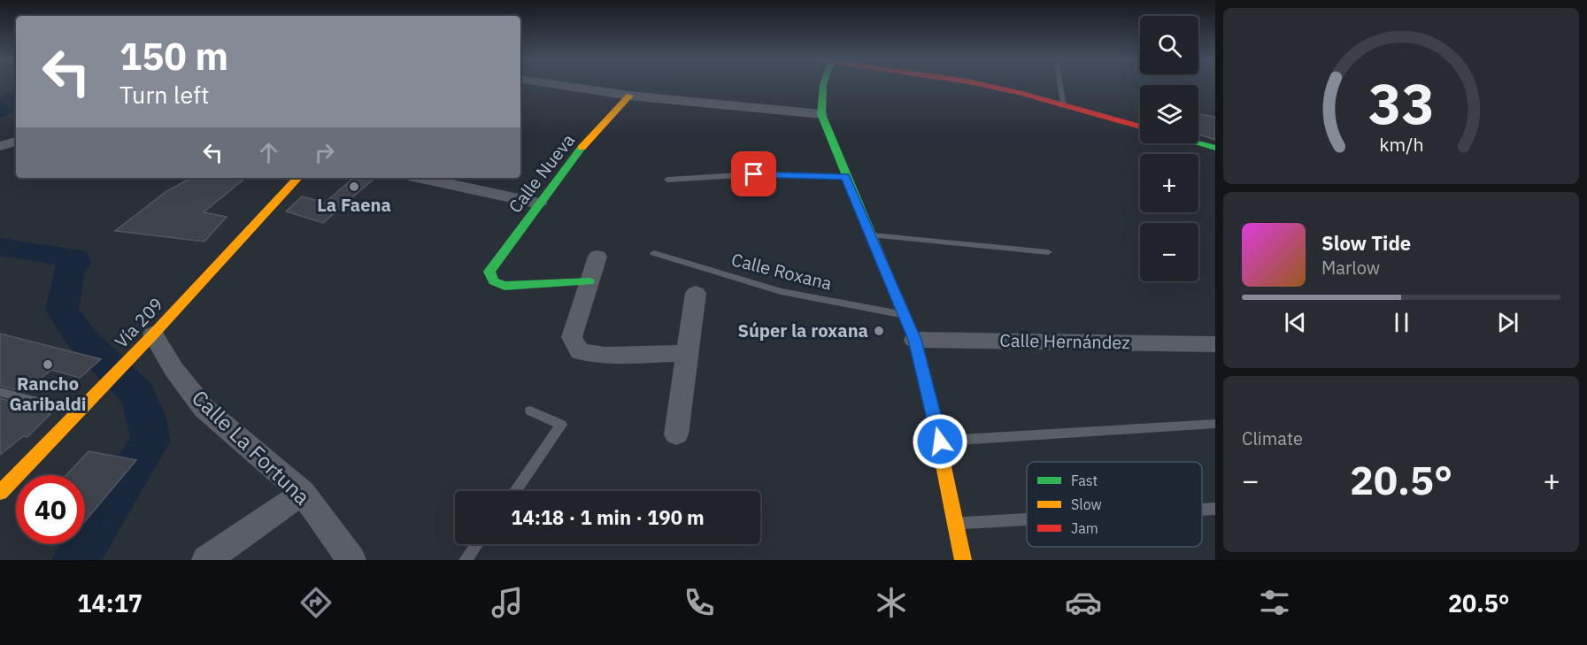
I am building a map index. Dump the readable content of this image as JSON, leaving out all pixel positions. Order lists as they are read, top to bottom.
{
  "streets": {
    "street": [
      "Calle Nueva",
      "Vía 209",
      "Calle Hernández",
      "Calle La Fortuna"
    ],
    "lane": ["Calle Roxana"]
  },
  "crossings": [
    ["Vía 209", "Calle La Fortuna"]
  ],
  "places": ["La Faena", "Súper la roxana", "Rancho Garibaldi"],
  "legend": ["Fast", "Slow", "Jam"],
  "page": {
    "map_buttons": ["+", "−"],
    "turn": ["150 m", "Turn left"],
    "song": ["Slow Tide", "Marlow"],
    "tile": "Climate",
    "heat": ["−", "20.5°", "+"],
    "limit": "40",
    "trip": "14:18 · 1 min · 190 m",
    "tabs": ["14:17", "20.5°"],
    "gauge": ["33", "km/h"]
  }
}
